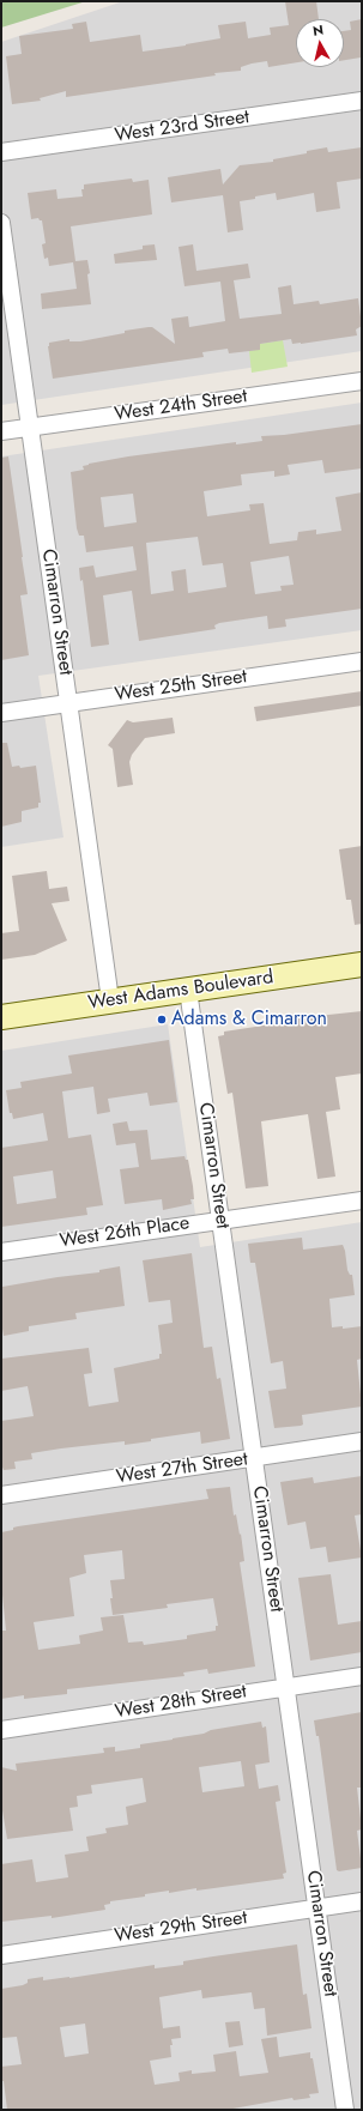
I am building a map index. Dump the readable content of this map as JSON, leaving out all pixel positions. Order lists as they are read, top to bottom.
{
  "streets": {
    "main road": ["West Adams Boulevard"],
    "street": [
      "West 23rd Street",
      "West 24th Street",
      "Cimarron Street",
      "West 25th Street",
      "West 26th Place",
      "West 27th Street",
      "West 28th Street",
      "West 29th Street"
    ]
  },
  "crossings": [
    ["West 24th Street", "Cimarron Street"],
    ["Cimarron Street", "West 25th Street"],
    ["Cimarron Street", "West Adams Boulevard"],
    ["Cimarron Street", "West 26th Place"],
    ["Cimarron Street", "West 27th Street"],
    ["Cimarron Street", "West 28th Street"],
    ["Cimarron Street", "West 29th Street"]
  ],
  "places": ["Adams & Cimarron"],
  "north": "top"
}
